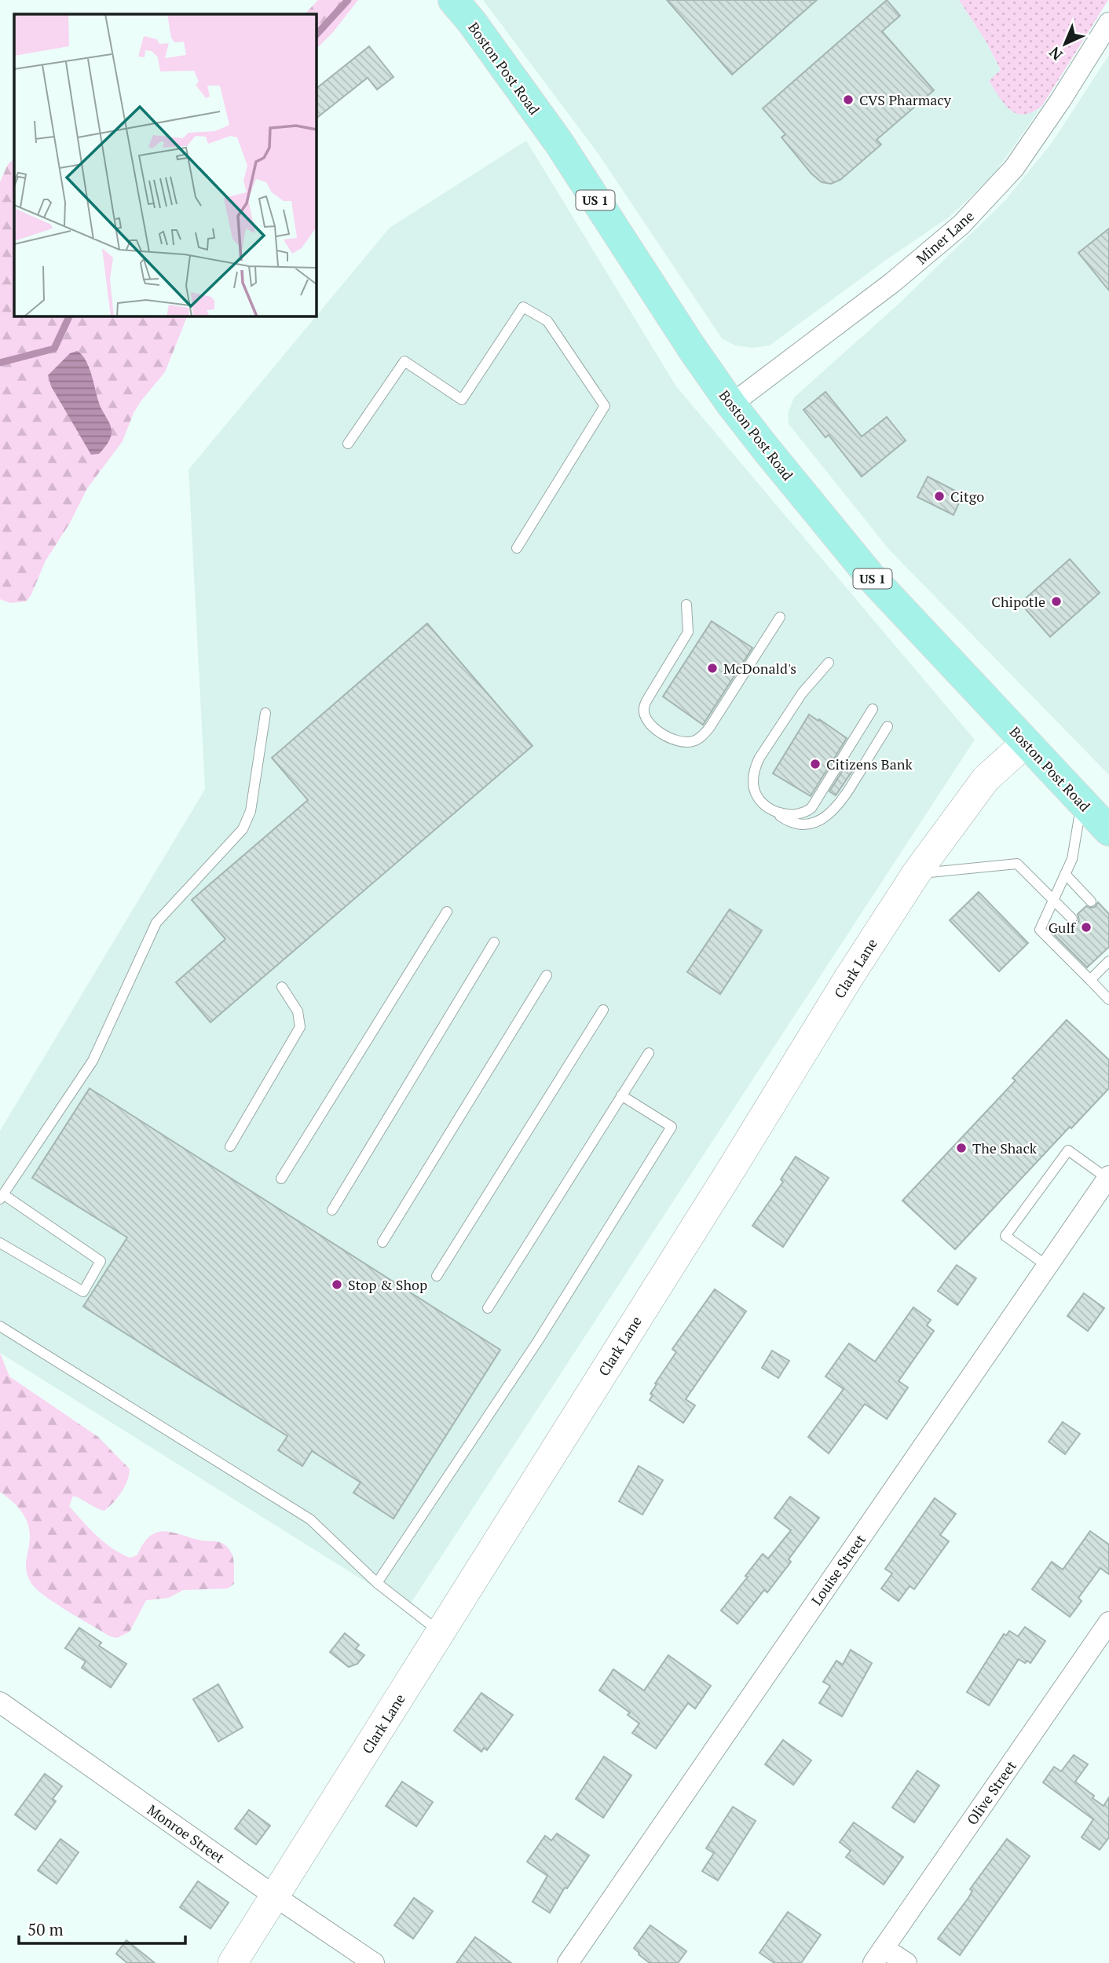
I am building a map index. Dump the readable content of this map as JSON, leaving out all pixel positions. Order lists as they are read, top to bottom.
{
  "streets": {
    "main road": ["Boston Post Road", "US 1", "Clark Lane"],
    "street": [
      "Miner Lane",
      "Louise Street",
      "Olive Street",
      "Monroe Street"
    ]
  },
  "crossings": [
    ["Boston Post Road", "Miner Lane"],
    ["Boston Post Road", "Clark Lane"],
    ["Clark Lane", "Monroe Street"]
  ],
  "places": [
    "CVS Pharmacy",
    "Citgo",
    "Chipotle",
    "McDonald's",
    "Citizens Bank",
    "Gulf",
    "The Shack",
    "Stop & Shop"
  ],
  "scale_bar": "50 m",
  "north": "bottom left"
}
